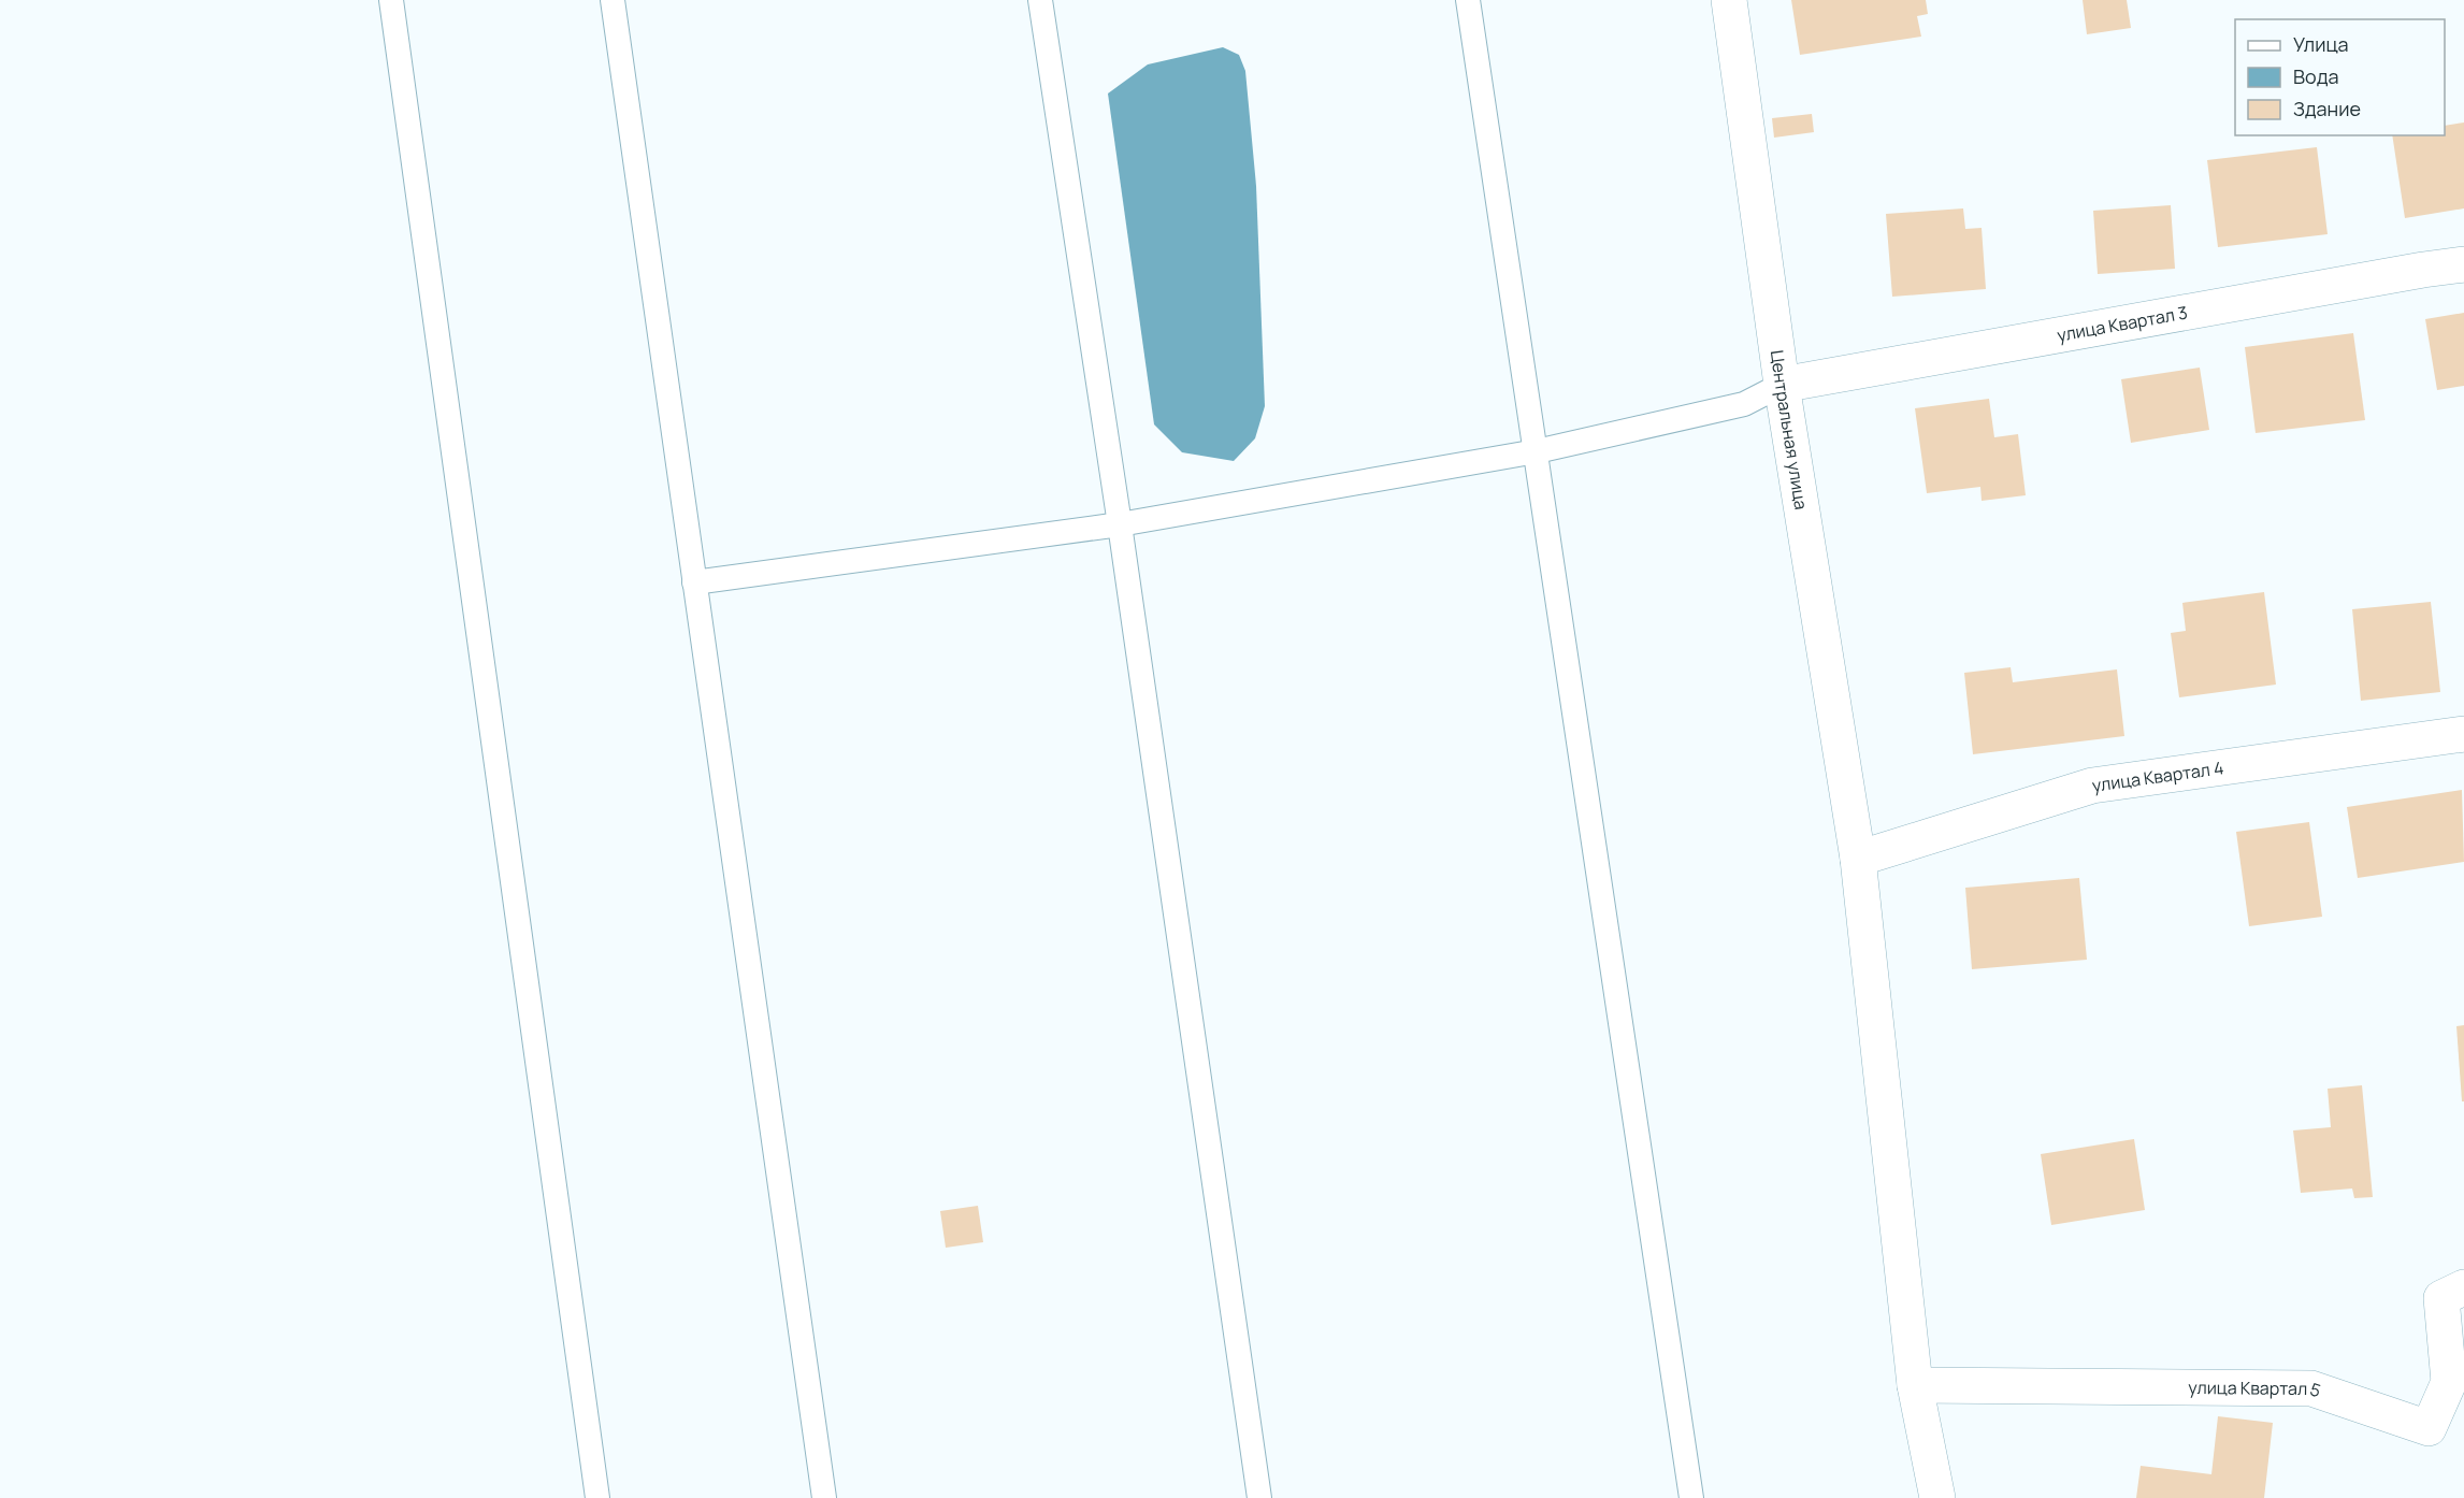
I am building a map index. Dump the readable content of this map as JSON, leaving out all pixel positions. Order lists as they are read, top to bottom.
{
  "streets": {
    "street": [
      "улица Квартал 3",
      "Центральная улица",
      "улица Квартал 4",
      "улица Квартал 5"
    ]
  },
  "crossings": [
    ["улица Квартал 3", "Центральная улица"],
    ["Центральная улица", "улица Квартал 4"],
    ["Центральная улица", "улица Квартал 5"]
  ],
  "legend": ["Улица", "Вода", "Здание"]
}
